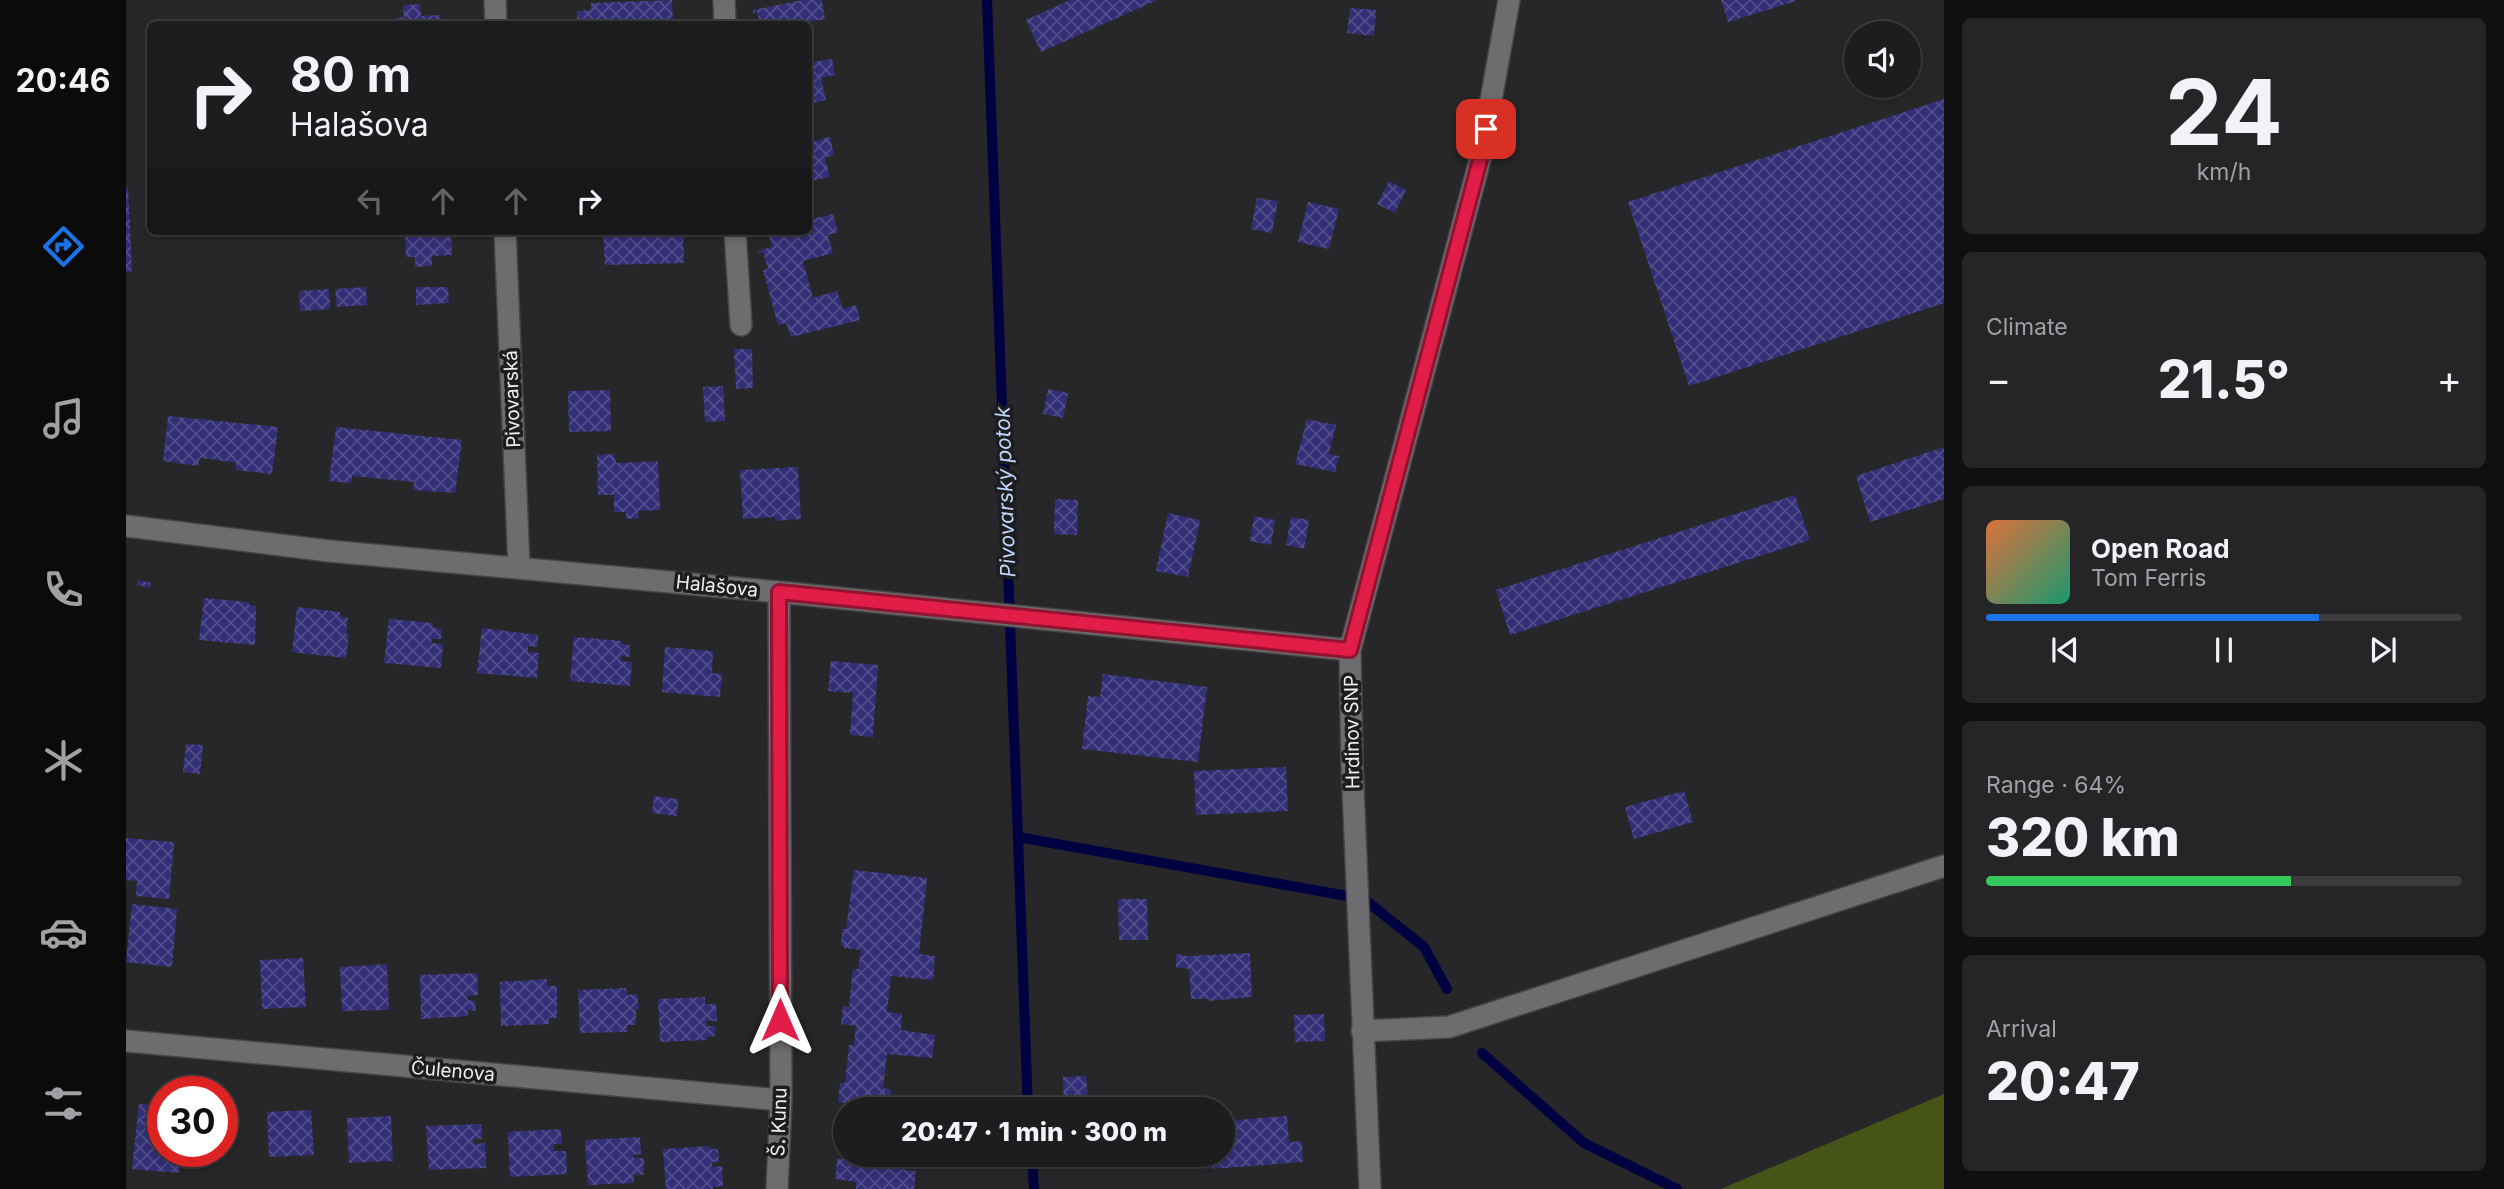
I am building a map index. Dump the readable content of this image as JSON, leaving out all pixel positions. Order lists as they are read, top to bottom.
{
  "streets": {
    "street": [
      "Pivovarská",
      "Halašova",
      "Hrdinov SNP",
      "Čulenova",
      "Š. Kunu"
    ]
  },
  "crossings": [
    ["Pivovarská", "Halašova"],
    ["Halašova", "Hrdinov SNP"],
    ["Halašova", "Š. Kunu"],
    ["Čulenova", "Š. Kunu"]
  ],
  "water": ["Pivovarský potok"],
  "page": {
    "tabs": "20:46",
    "tile": [
      ["24", "km/h"],
      "Climate",
      ["Range · 64%", "320 km"],
      ["Arrival", "20:47"]
    ],
    "turn": ["80 m", "Halašova"],
    "heat": ["−", "21.5°", "+"],
    "song": ["Open Road", "Tom Ferris"],
    "limit": "30",
    "trip": "20:47 · 1 min · 300 m"
  }
}
